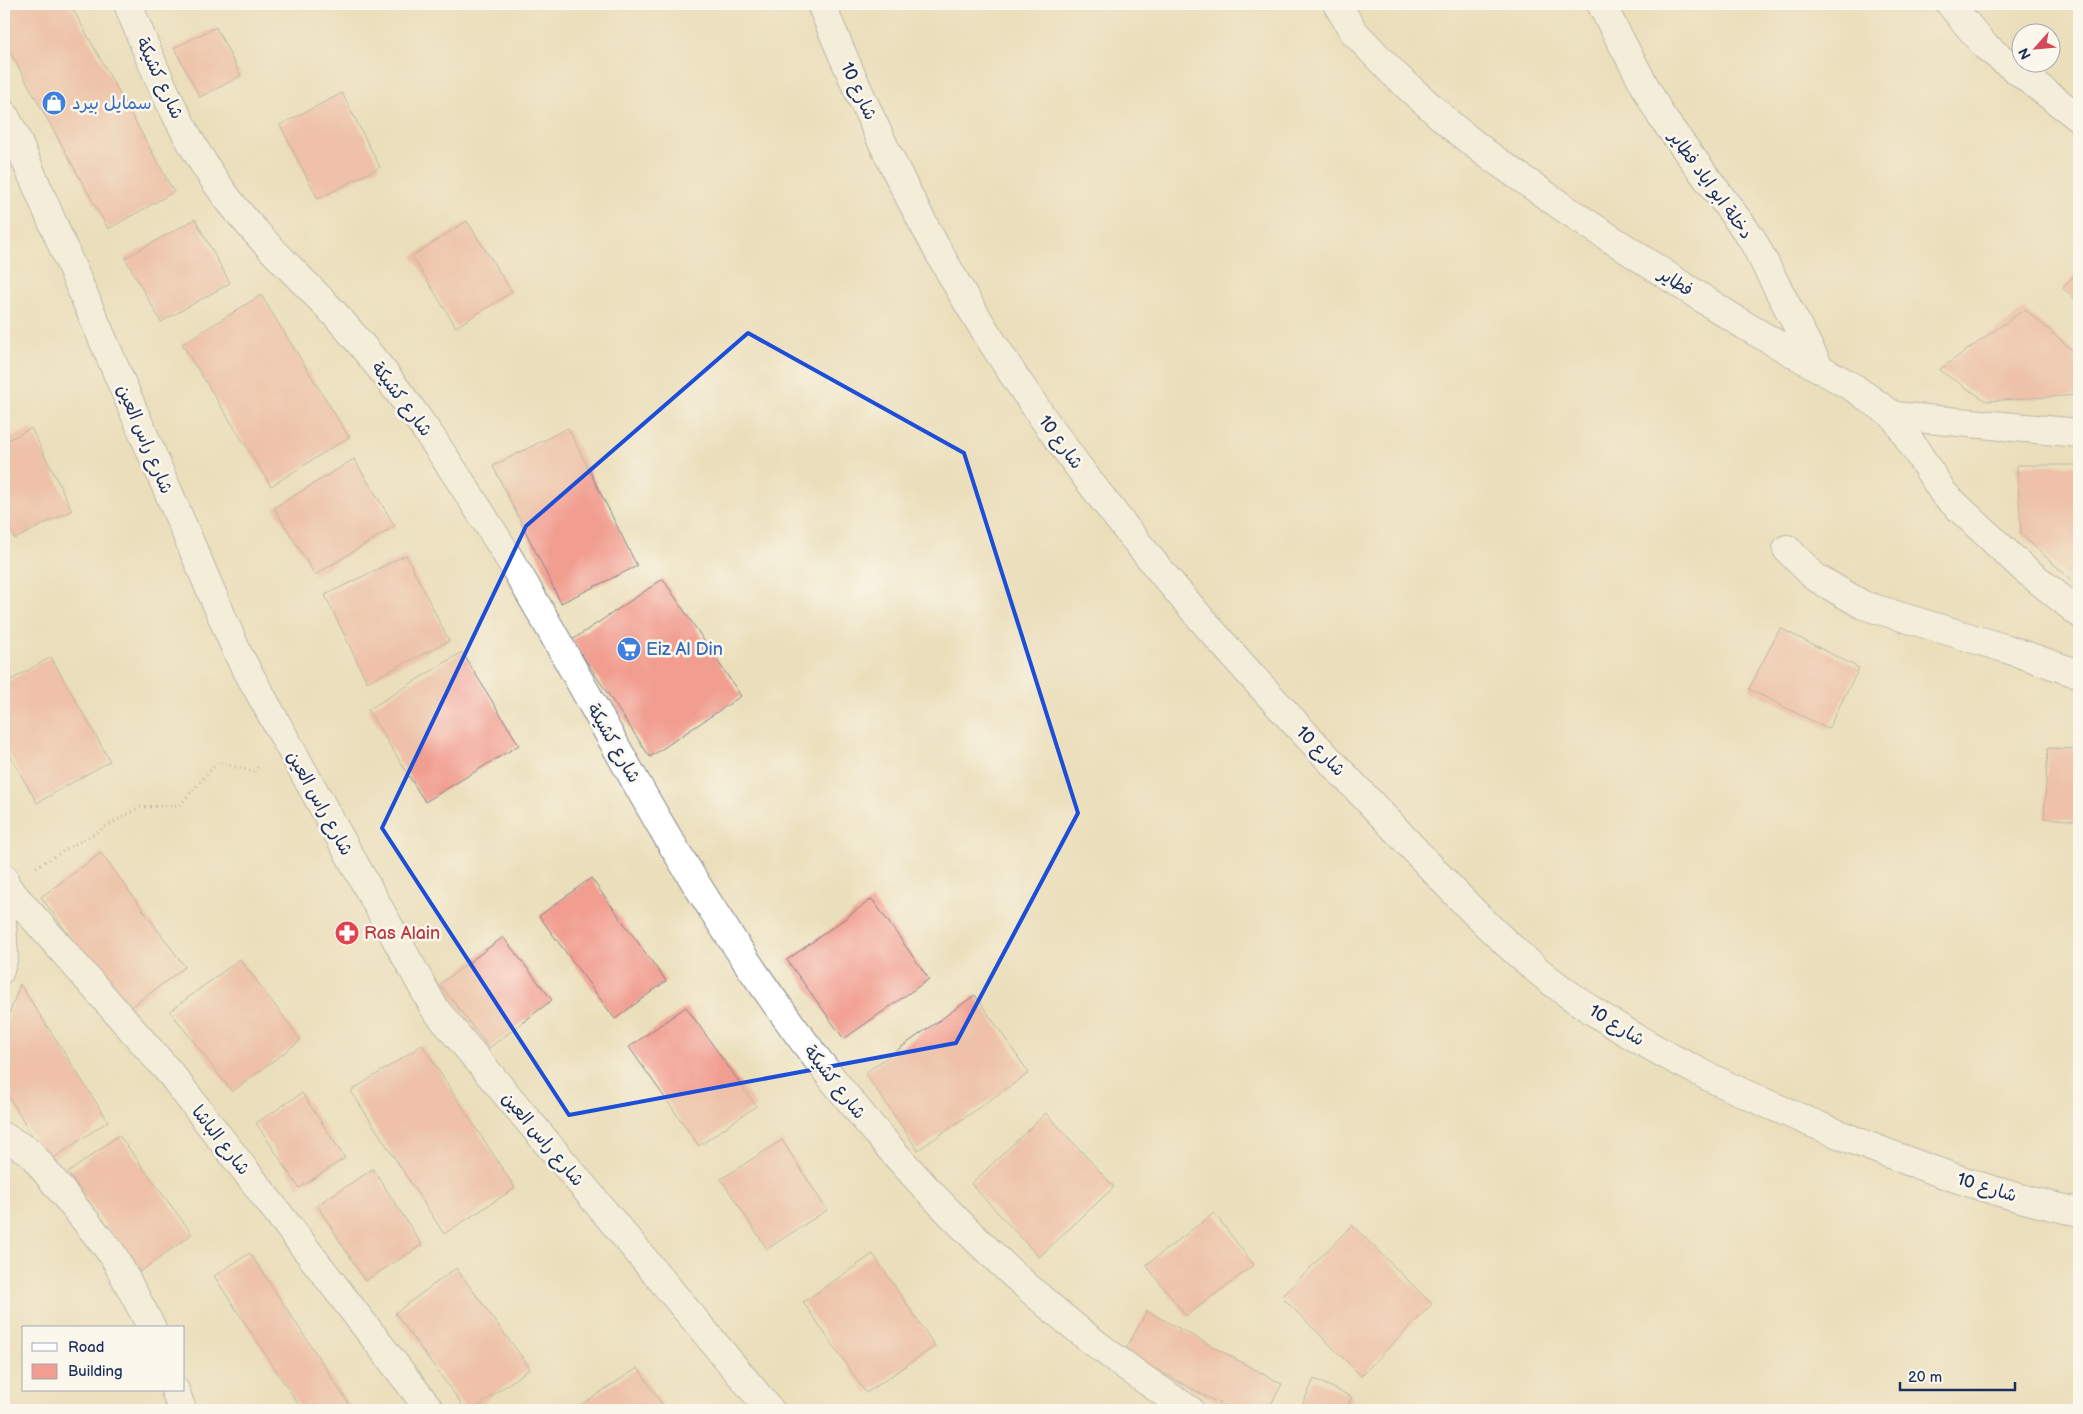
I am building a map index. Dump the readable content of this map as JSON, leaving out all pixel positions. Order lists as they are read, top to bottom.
{
  "streets": {
    "street": [
      "شارع كشيكة",
      "شارع 10",
      "دخلة ابو اياد فطاير",
      "فطاير",
      "شارع راس العين",
      "شارع الباشا"
    ]
  },
  "crossings": [
    ["دخلة ابو اياد فطاير", "فطاير"]
  ],
  "places": {
    "shop": ["سمايل بيرد"],
    "supermarket": ["Eiz Al Din"],
    "pharmacy": ["Ras Alain"]
  },
  "legend": ["Road", "Building"],
  "scale_bar": "20 m",
  "north": "bottom left"
}
